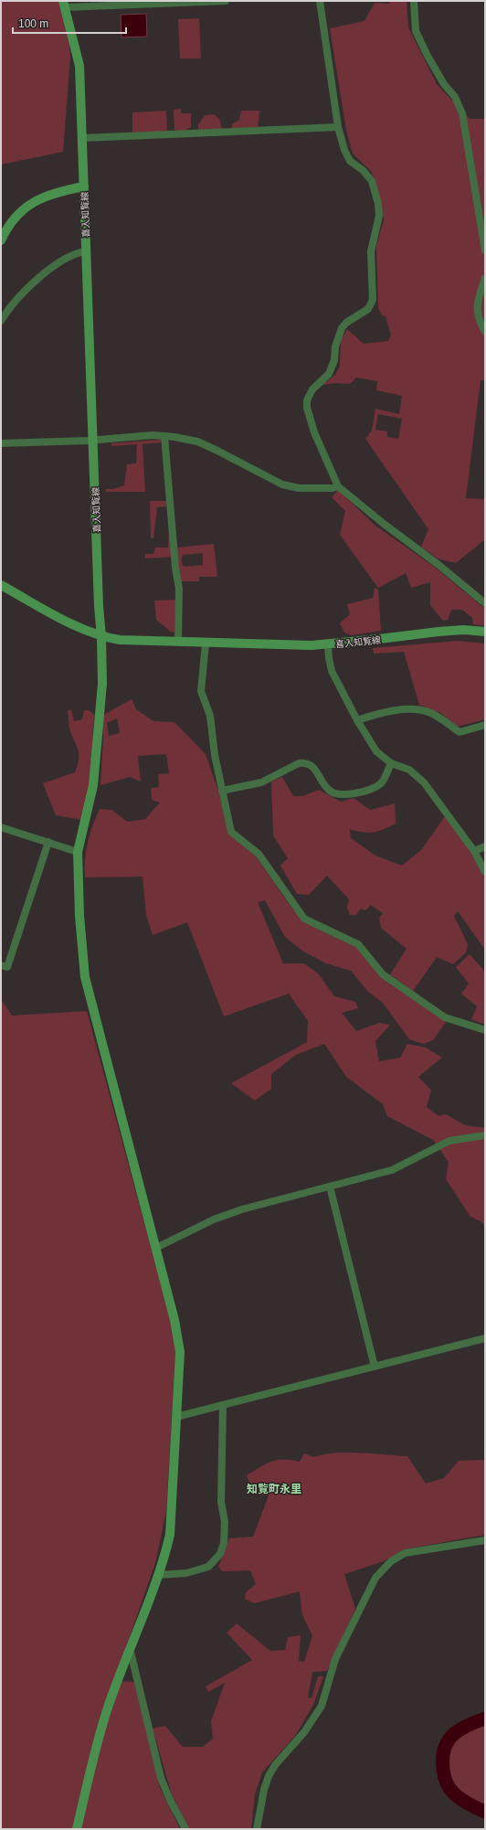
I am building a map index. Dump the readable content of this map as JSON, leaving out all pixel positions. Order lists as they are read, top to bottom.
{
  "streets": {
    "street": ["喜入知覧線"]
  },
  "districts": ["知覧町永里"],
  "scale_bar": "100 m"
}
